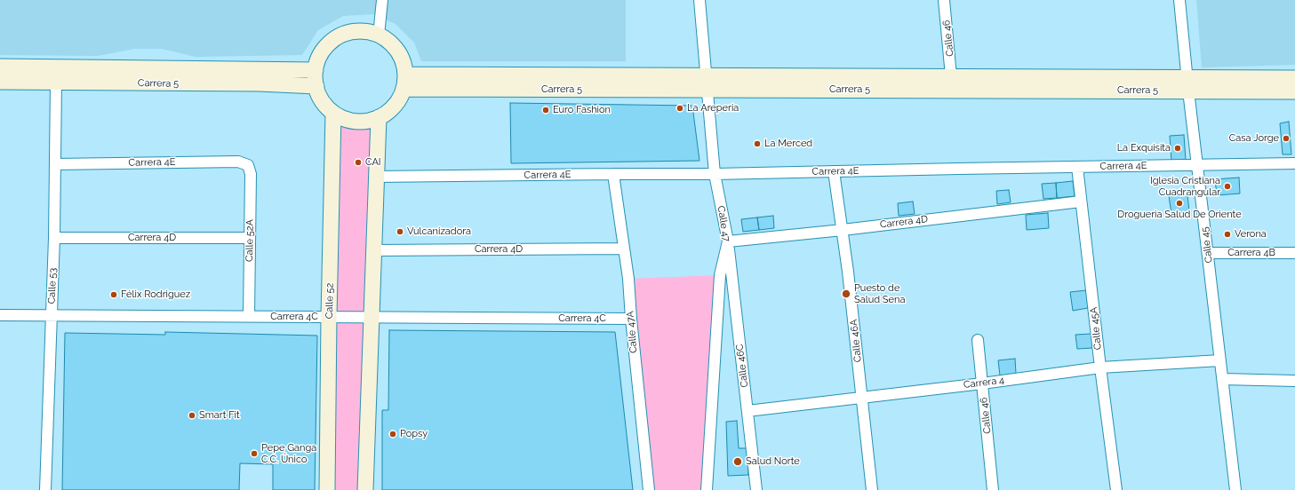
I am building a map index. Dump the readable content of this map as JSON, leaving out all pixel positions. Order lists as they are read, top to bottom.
{
  "streets": {
    "main road": ["Carrera 5", "Calle 52"],
    "street": [
      "Calle 46",
      "Carrera 4E",
      "Carrera 4D",
      "Calle 47",
      "Calle 52A",
      "Calle 45",
      "Carrera 4B",
      "Calle 53",
      "Carrera 4C",
      "Calle 45A",
      "Calle 47A",
      "Calle 46A",
      "Calle 46C",
      "Carrera 4"
    ]
  },
  "crossings": [
    ["Calle 46", "Carrera 5"],
    ["Calle 46", "Carrera 4"],
    ["Carrera 5", "Calle 47"],
    ["Carrera 5", "Calle 45"],
    ["Carrera 5", "Calle 53"],
    ["Carrera 5", "Calle 52"],
    ["Carrera 4E", "Calle 47"],
    ["Carrera 4E", "Calle 52A"],
    ["Carrera 4E", "Calle 45"],
    ["Carrera 4E", "Calle 53"],
    ["Carrera 4E", "Calle 45A"],
    ["Carrera 4E", "Calle 47A"],
    ["Carrera 4E", "Calle 46A"],
    ["Carrera 4D", "Calle 47"],
    ["Carrera 4D", "Calle 52A"],
    ["Carrera 4D", "Calle 53"],
    ["Carrera 4D", "Calle 45A"],
    ["Carrera 4D", "Calle 47A"],
    ["Carrera 4D", "Calle 46A"],
    ["Carrera 4D", "Calle 46C"],
    ["Calle 47", "Calle 46C"],
    ["Calle 52A", "Carrera 4C"],
    ["Calle 45", "Carrera 4B"],
    ["Calle 45", "Carrera 4"],
    ["Calle 53", "Carrera 4C"],
    ["Calle 52", "Carrera 4C"],
    ["Carrera 4C", "Calle 47A"],
    ["Calle 45A", "Carrera 4"],
    ["Calle 46A", "Carrera 4"],
    ["Calle 46C", "Carrera 4"]
  ],
  "places": [
    "La Areperia",
    "Euro Fashion",
    "Casa Jorge",
    "La Merced",
    "La Exquisita",
    "CAI",
    "Iglesia Cristiana Cuadrangular",
    "Drogueria Salud De Oriente",
    "Vulcanizadora",
    "Verona",
    "Puesto de Salud Sena",
    "Félix Rodriguez",
    "Smart Fit",
    "Popsy",
    "Pepe Ganga C.C. Único",
    "Salud Norte"
  ]
}
